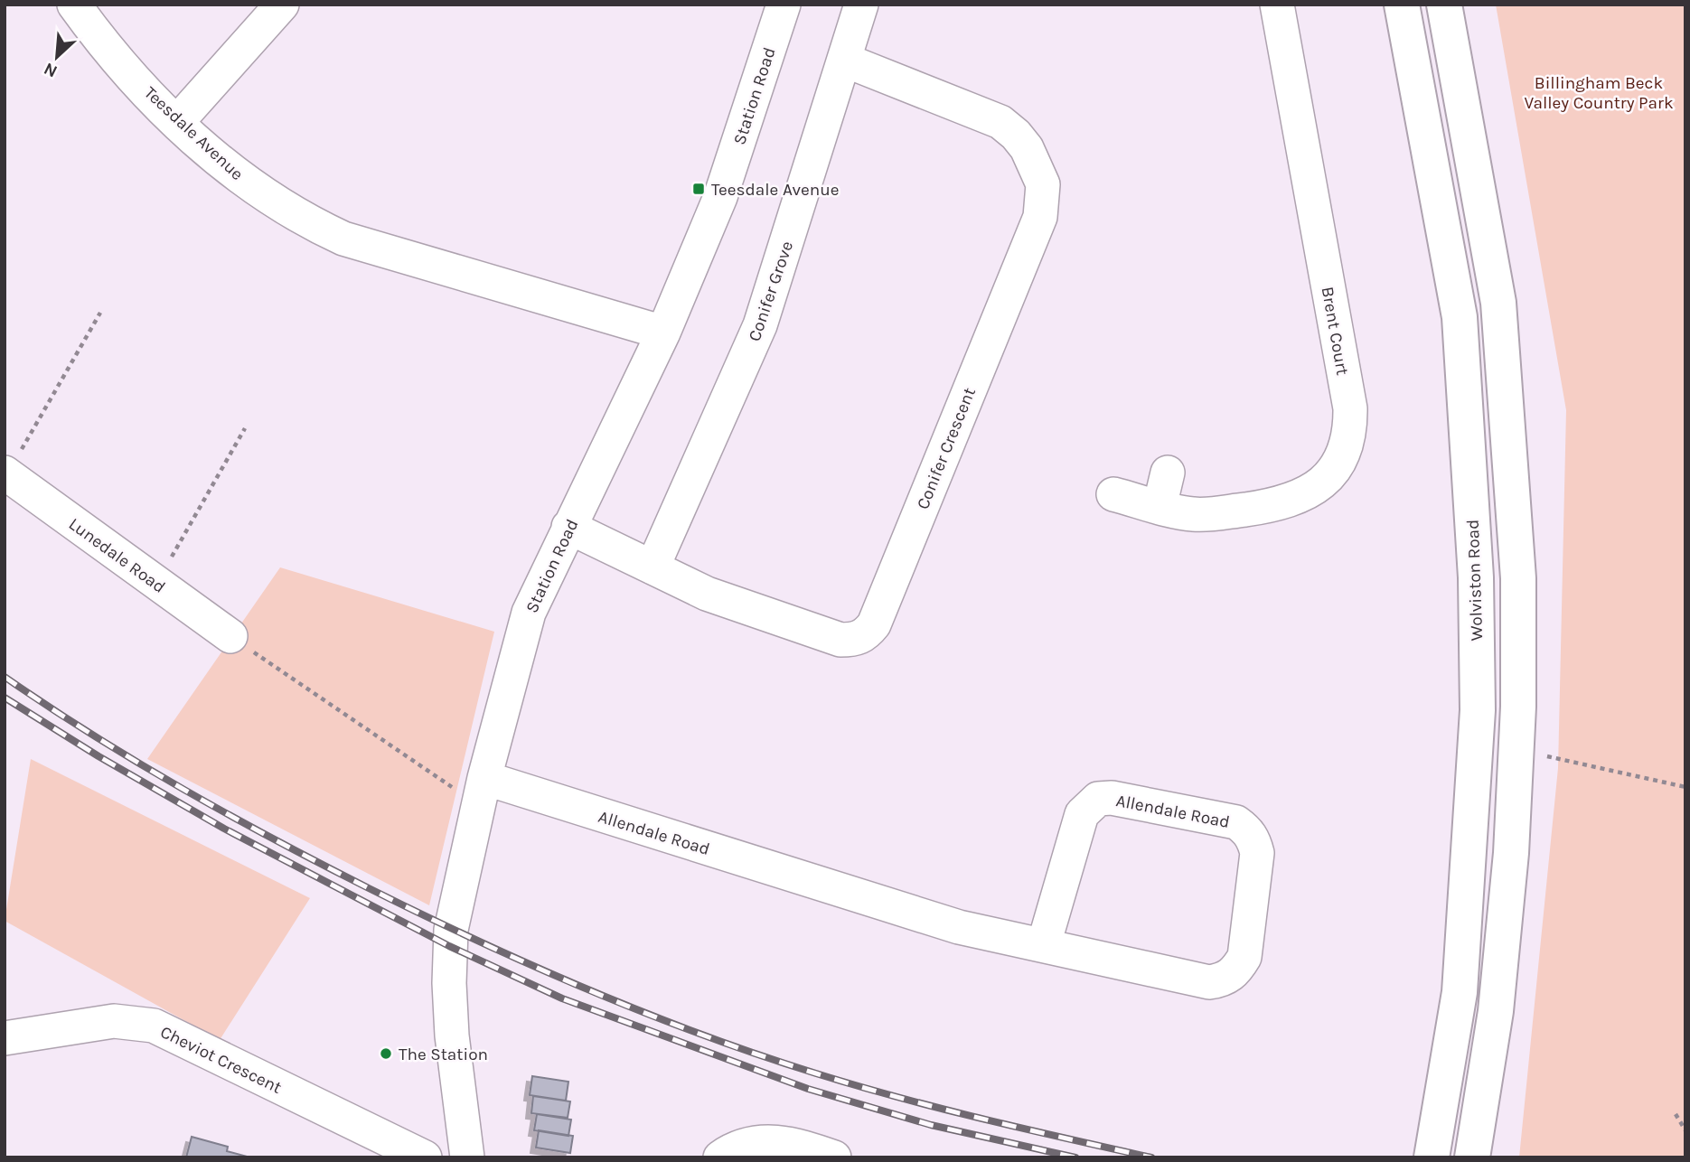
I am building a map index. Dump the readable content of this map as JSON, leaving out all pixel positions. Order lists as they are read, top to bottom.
{
  "streets": {
    "street": [
      "Station Road",
      "Teesdale Avenue",
      "Conifer Grove",
      "Brent Court",
      "Conifer Crescent",
      "Lunedale Road",
      "Wolviston Road",
      "Allendale Road",
      "Cheviot Crescent"
    ]
  },
  "crossings": [
    ["Station Road", "Teesdale Avenue"],
    ["Station Road", "Conifer Crescent"],
    ["Station Road", "Allendale Road"],
    ["Conifer Grove", "Conifer Crescent"]
  ],
  "parks": ["Billingham Beck Valley Country Park"],
  "places": {
    "transit": ["Teesdale Avenue"],
    "other": ["The Station"]
  },
  "north": "bottom left"
}
